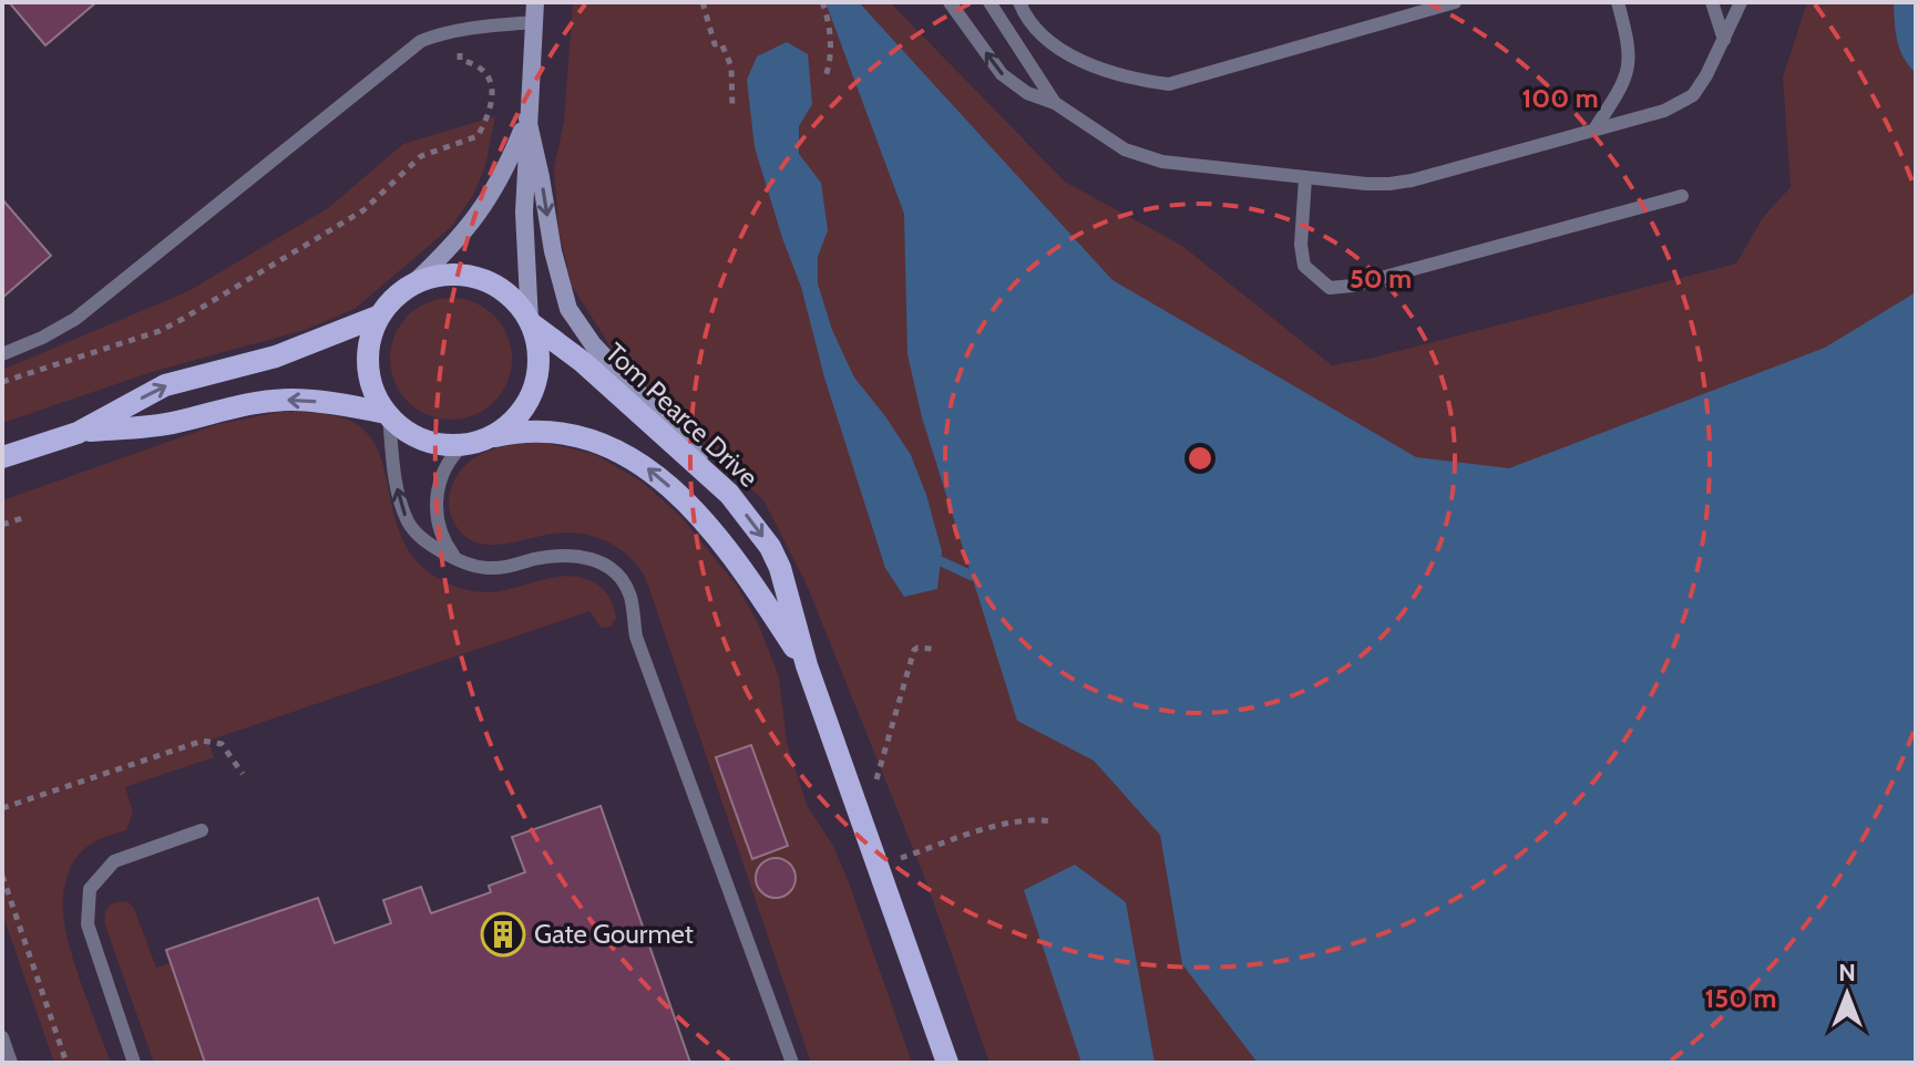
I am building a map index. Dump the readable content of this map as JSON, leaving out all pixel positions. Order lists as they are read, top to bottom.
{
  "streets": {
    "main road": ["Tom Pearce Drive"]
  },
  "places": {
    "building": ["Gate Gourmet"]
  },
  "north": "top",
  "rings": ["100 m", "50 m", "150 m"]
}
